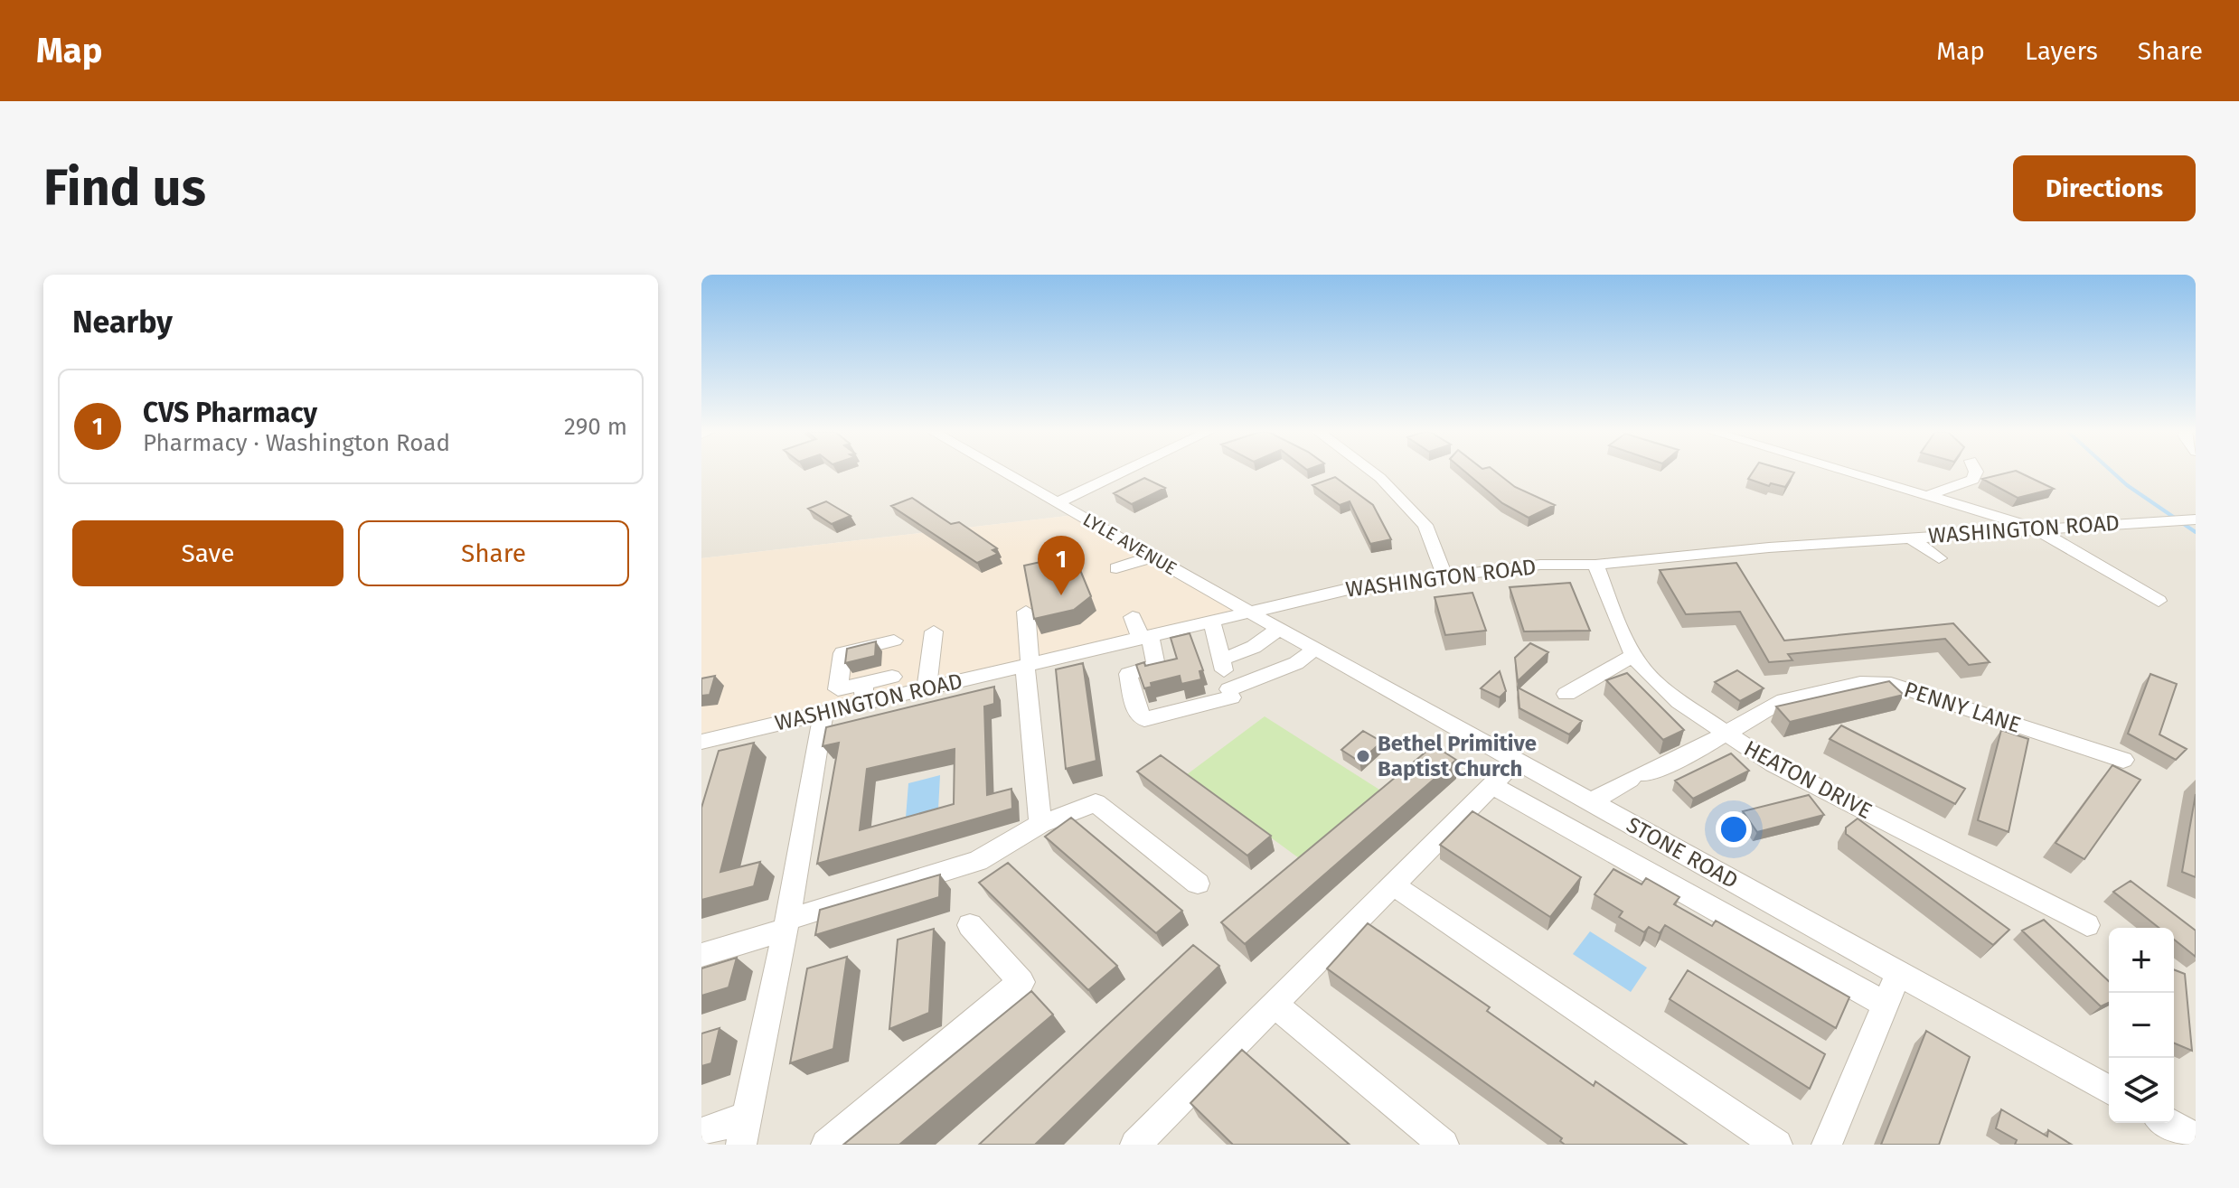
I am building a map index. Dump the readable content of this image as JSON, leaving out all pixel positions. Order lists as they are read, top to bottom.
{
  "streets": {
    "street": [
      "WASHINGTON ROAD",
      "LYLE AVENUE",
      "PENNY LANE",
      "HEATON DRIVE",
      "STONE ROAD"
    ]
  },
  "crossings": [
    ["WASHINGTON ROAD", "LYLE AVENUE"],
    ["WASHINGTON ROAD", "HEATON DRIVE"],
    ["WASHINGTON ROAD", "STONE ROAD"],
    ["LYLE AVENUE", "STONE ROAD"],
    ["PENNY LANE", "HEATON DRIVE"],
    ["PENNY LANE", "STONE ROAD"]
  ],
  "places": ["Bethel Primitive Baptist Church"],
  "page": {
    "header": "Map",
    "nav": ["Map", "Layers", "Share"],
    "buttons": [
      "Directions",
      ["Save", "Share"]
    ],
    "title": "Find us",
    "heading": "Nearby",
    "list": [
      {
        "mark": "1",
        "name": "CVS Pharmacy",
        "note": "Pharmacy · Washington Road",
        "value": "290 m"
      }
    ],
    "pins": "1",
    "map_buttons": ["+", "−"]
  }
}
